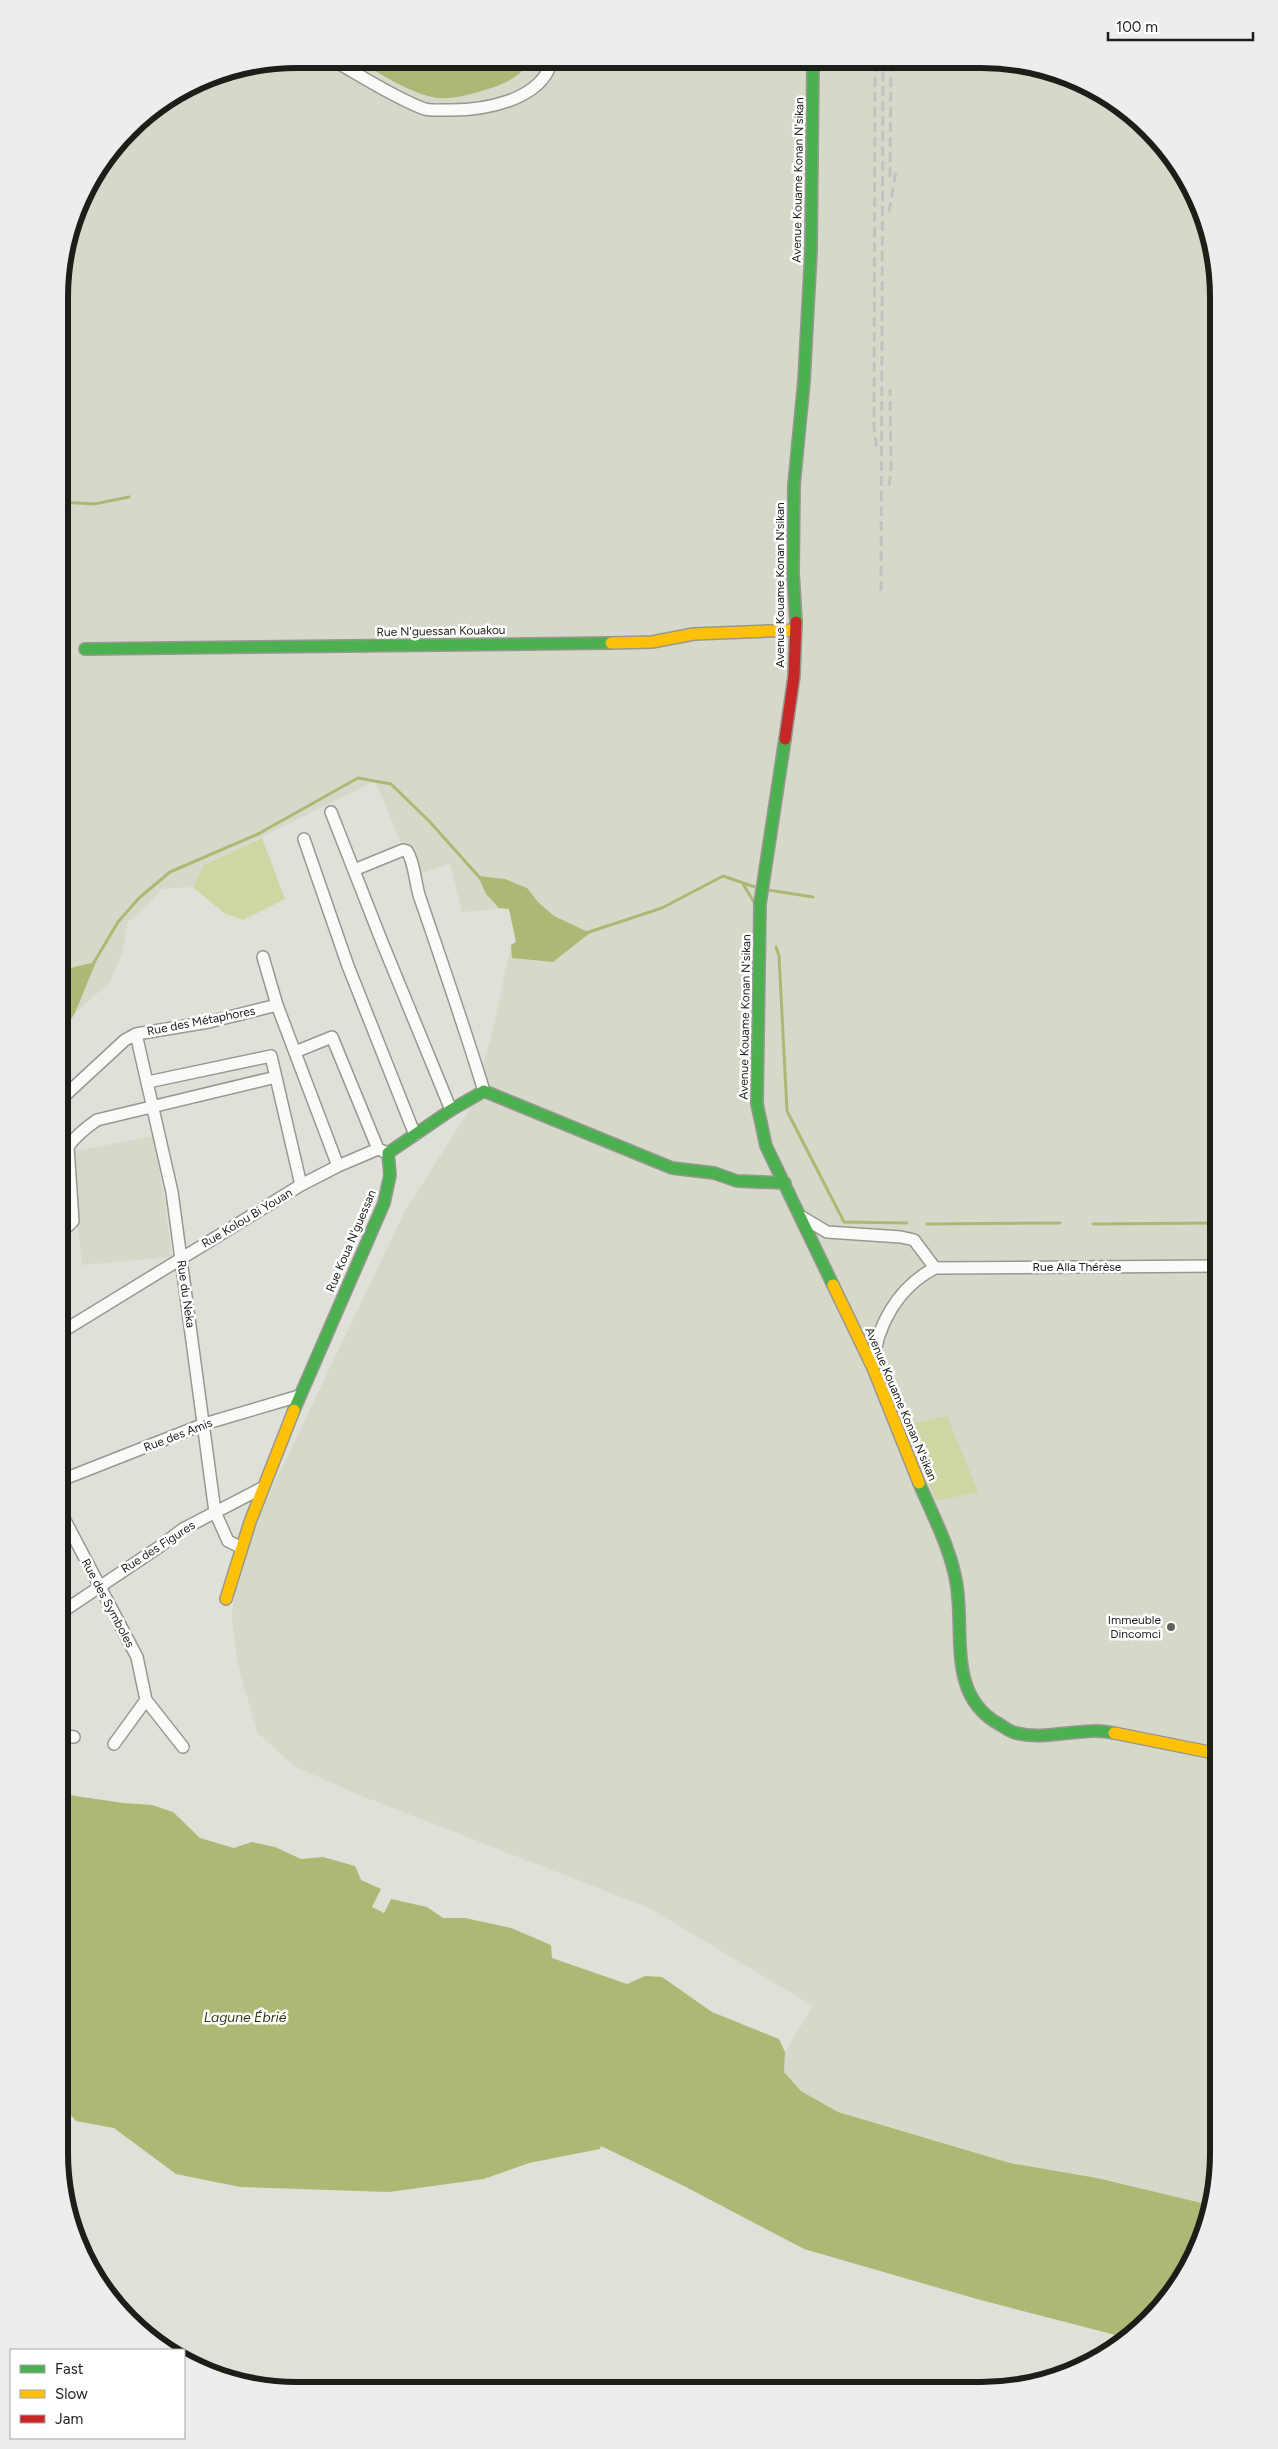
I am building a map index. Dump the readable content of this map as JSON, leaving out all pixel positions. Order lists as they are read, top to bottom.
{
  "streets": {
    "street": [
      "Avenue Kouame Konan N'sikan",
      "Rue N'guessan Kouakou",
      "Rue des Métaphores",
      "Rue Kolou Bi Youan",
      "Rue Koua N'guessan",
      "Rue Alla Thérèse",
      "Rue du Neka",
      "Rue des Amis",
      "Rue des Figures",
      "Rue des Symboles"
    ]
  },
  "crossings": [
    ["Avenue Kouame Konan N'sikan", "Rue N'guessan Kouakou"],
    ["Rue des Métaphores", "Rue du Neka"],
    ["Rue Kolou Bi Youan", "Rue Koua N'guessan"],
    ["Rue Kolou Bi Youan", "Rue du Neka"],
    ["Rue Koua N'guessan", "Rue du Neka"],
    ["Rue Koua N'guessan", "Rue des Amis"],
    ["Rue Koua N'guessan", "Rue des Figures"],
    ["Rue du Neka", "Rue des Amis"],
    ["Rue du Neka", "Rue des Figures"],
    ["Rue des Figures", "Rue des Symboles"]
  ],
  "water": ["Lagune Ébrié"],
  "places": ["Immeuble Dincomci"],
  "legend": ["Fast", "Slow", "Jam"],
  "scale_bar": "100 m"
}
